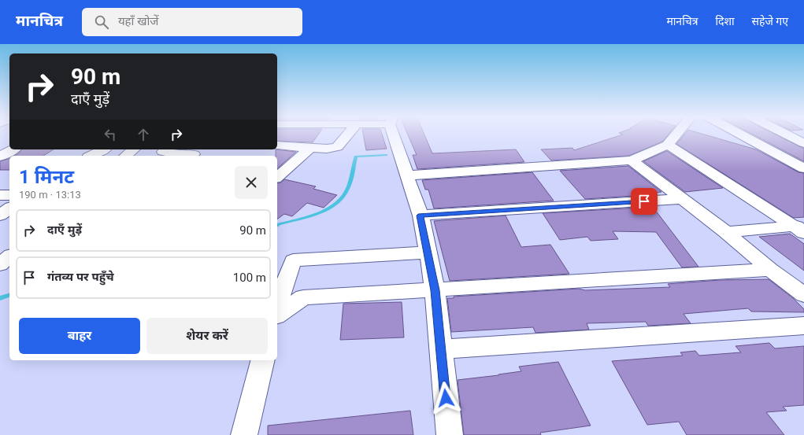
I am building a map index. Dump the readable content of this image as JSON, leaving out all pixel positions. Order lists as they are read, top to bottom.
{
  "page": {
    "header": "मानचित्र",
    "search": "यहाँ खोजें",
    "nav": ["मानचित्र", "दिशा", "सहेजे गए"],
    "turn": ["90 m", "दाएँ मुड़ें"],
    "heading": ["1 मिनट", "190 m · 13:13"],
    "list": [
      {
        "name": "दाएँ मुड़ें",
        "value": "90 m"
      },
      {
        "name": "गंतव्य पर पहुँचे",
        "value": "100 m"
      }
    ],
    "buttons": ["बाहर", "शेयर करें"]
  }
}
